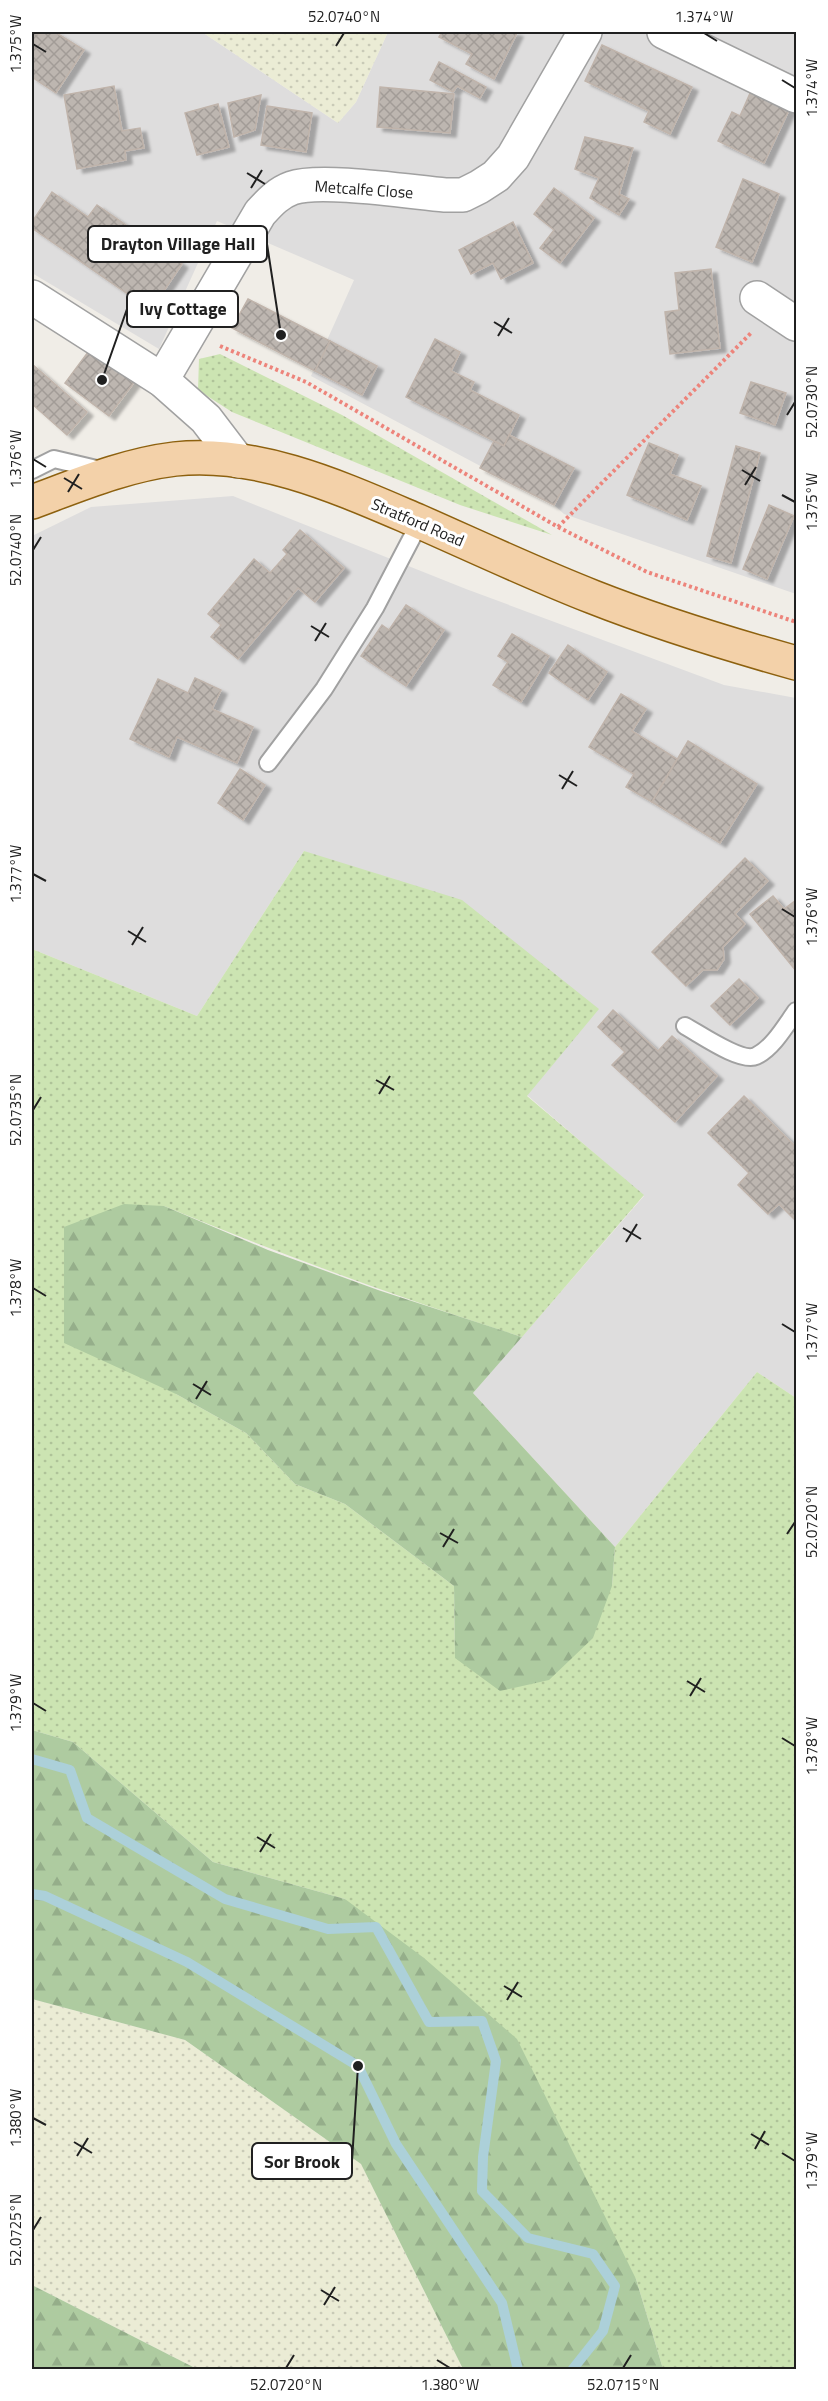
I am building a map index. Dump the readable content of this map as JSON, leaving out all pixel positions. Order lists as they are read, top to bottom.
{
  "streets": {
    "main road": ["Stratford Road"],
    "street": ["Metcalfe Close"]
  },
  "places": ["Drayton Village Hall", "Ivy Cottage", "Sor Brook"],
  "coordinates": [
    "52.0740°N",
    "1.374°W",
    "1.375°W",
    "52.0730°N",
    "1.376°W",
    "1.377°W",
    "52.0735°N",
    "1.378°W",
    "52.0720°N",
    "1.379°W",
    "1.380°W",
    "52.0725°N",
    "52.0715°N"
  ]
}
